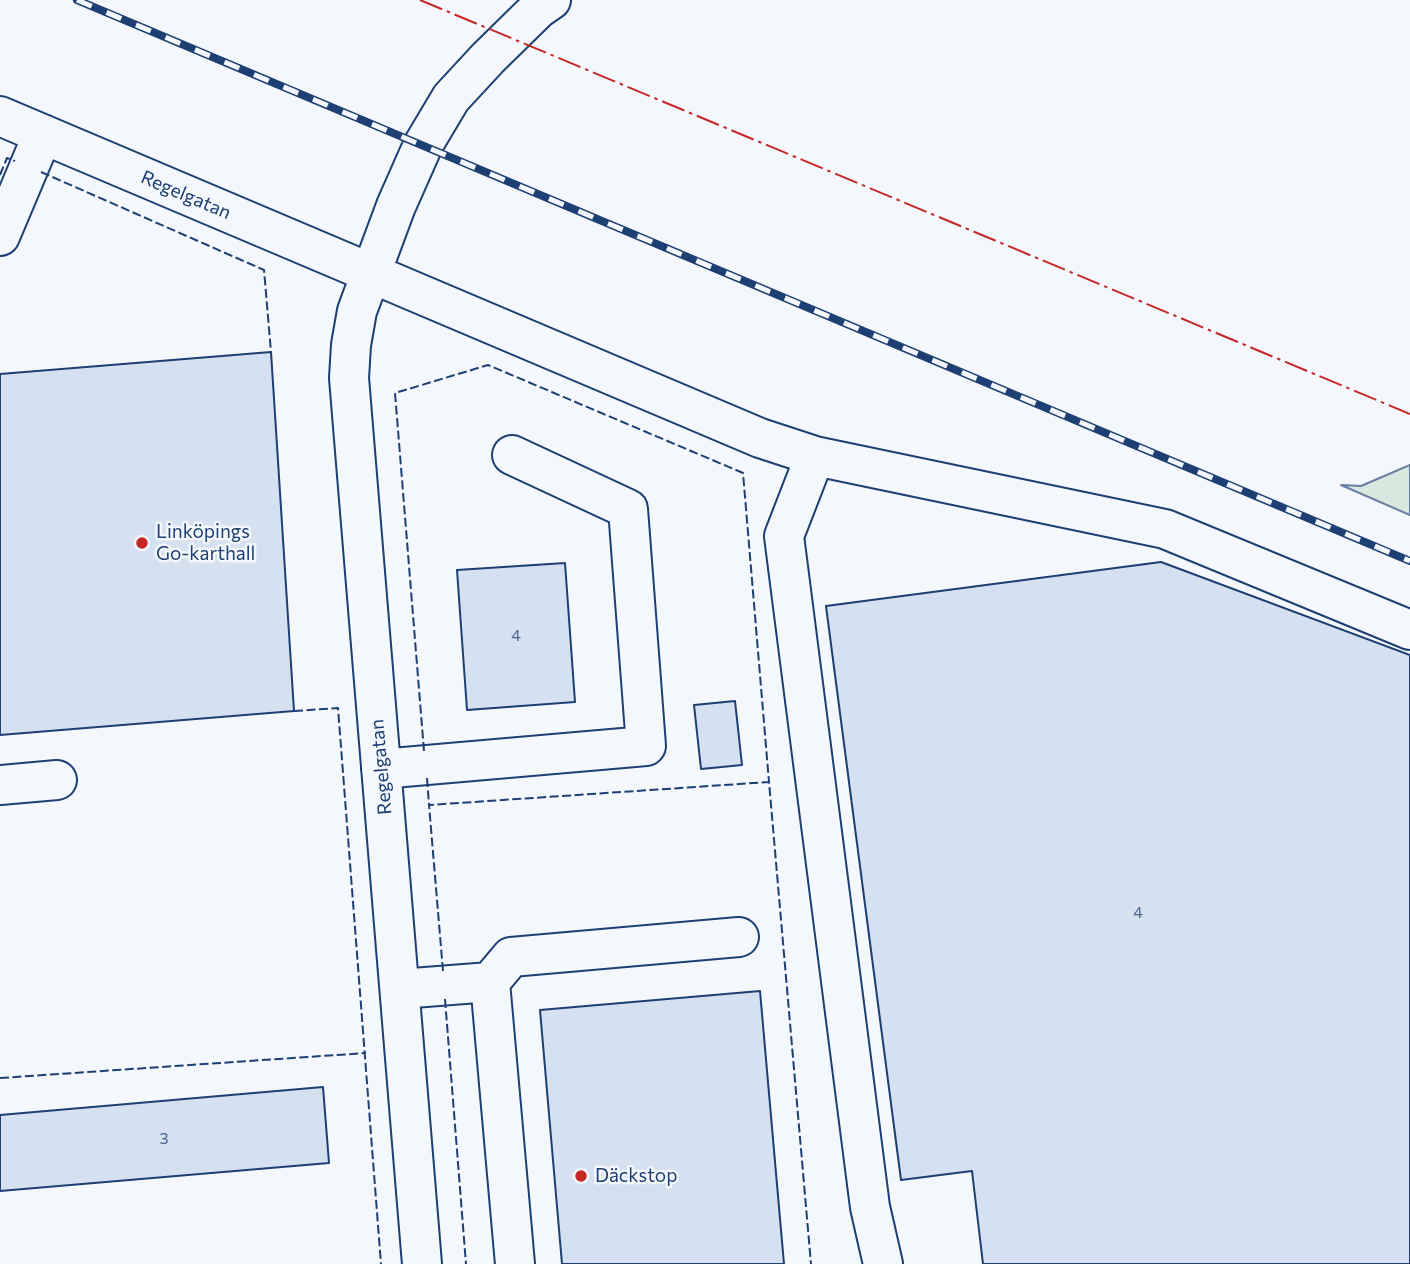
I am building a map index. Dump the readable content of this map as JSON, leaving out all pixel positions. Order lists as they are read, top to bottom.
{
  "streets": {
    "street": ["Regelgatan"]
  },
  "places": ["Linköpings Go-karthall", "Däckstop"],
  "house_numbers": ["4", "4", "3"]
}
